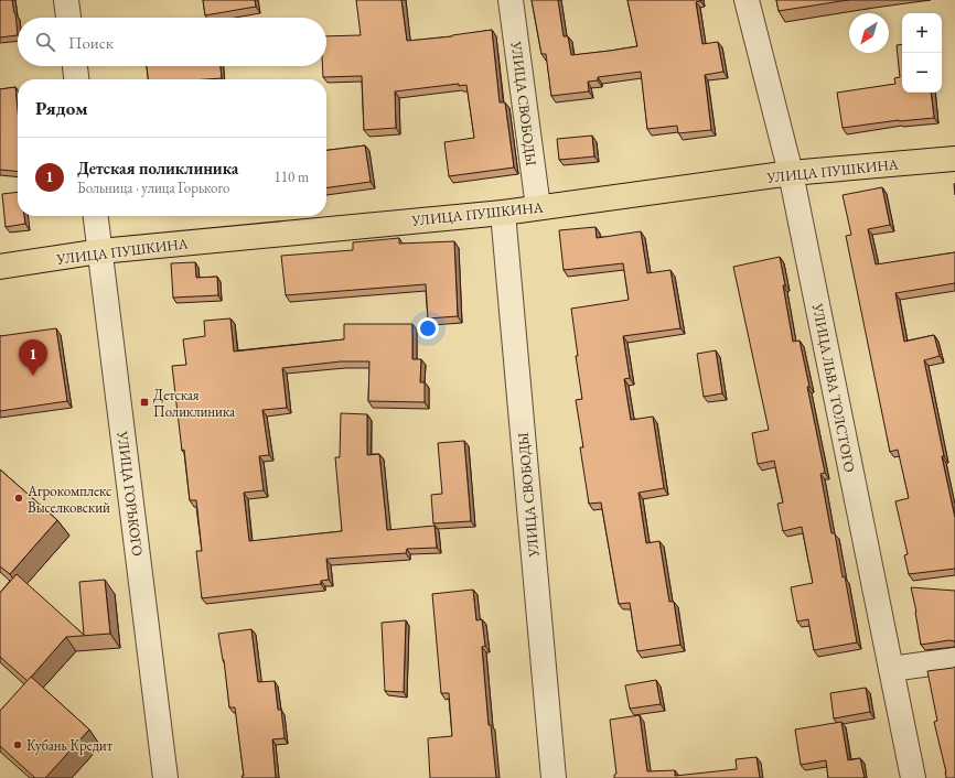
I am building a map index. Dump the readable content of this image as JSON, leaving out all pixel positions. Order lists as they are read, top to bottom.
{
  "streets": {
    "main road": ["УЛИЦА ПУШКИНА"],
    "street": ["УЛИЦА СВОБОДЫ", "УЛИЦА ЛЬВА ТОЛСТОГО", "УЛИЦА ГОРЬКОГО"]
  },
  "crossings": [
    ["УЛИЦА СВОБОДЫ", "УЛИЦА ПУШКИНА"],
    ["УЛИЦА ПУШКИНА", "УЛИЦА ЛЬВА ТОЛСТОГО"],
    ["УЛИЦА ПУШКИНА", "УЛИЦА ГОРЬКОГО"]
  ],
  "places": {
    "transit": ["Детская Поликлиника"],
    "other": ["Агрокомплекс Выселковский", "Кубань Кредит"]
  },
  "north": "bottom left",
  "page": {
    "map_buttons": ["+", "−"],
    "search": "Поиск",
    "heading": "Рядом",
    "list": [
      {
        "mark": "1",
        "name": "Детская поликлиника",
        "note": "Больница · улица Горького",
        "value": "110 m"
      }
    ],
    "pins": "1"
  }
}
